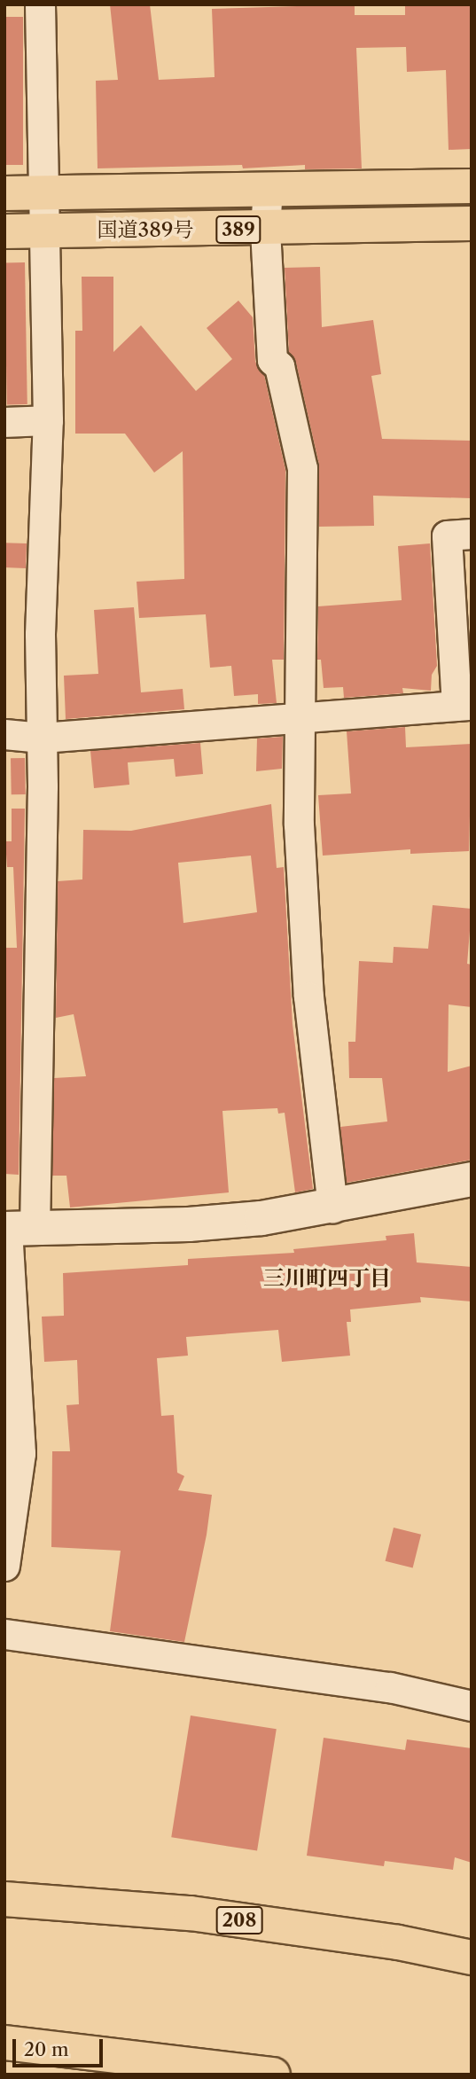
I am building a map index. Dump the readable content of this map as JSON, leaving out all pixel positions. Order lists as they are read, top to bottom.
{
  "streets": {
    "highway": ["国道389号", "389", "208"]
  },
  "districts": ["三川町四丁目"],
  "scale_bar": "20 m"
}
